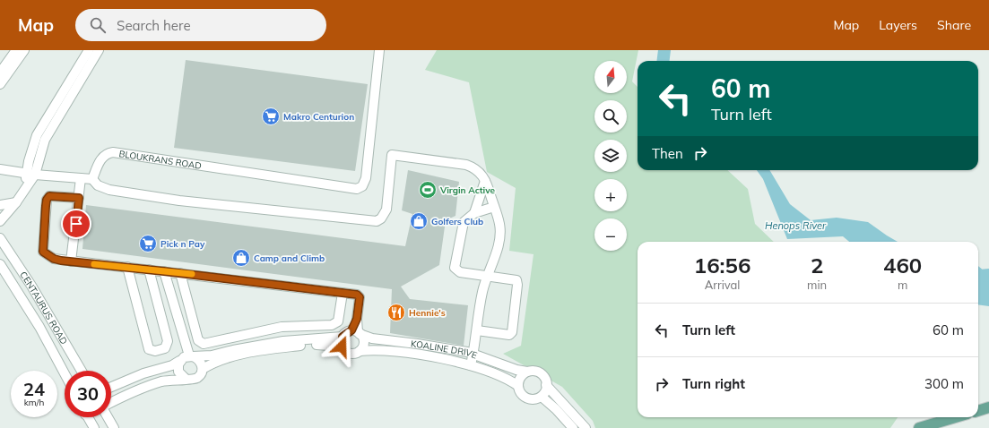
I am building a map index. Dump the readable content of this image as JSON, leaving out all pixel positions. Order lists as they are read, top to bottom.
{
  "streets": {
    "street": ["BLOUKRANS ROAD", "CENTAURUS ROAD", "KOALINE DRIVE"]
  },
  "water": ["Henops River"],
  "places": {
    "supermarket": ["Makro Centurion", "Pick n Pay"],
    "sports": ["Virgin Active"],
    "shop": ["Golfers Club", "Camp and Climb"],
    "restaurant": ["Hennie's"]
  },
  "north": "top",
  "page": {
    "header": "Map",
    "search": "Search here",
    "nav": ["Map", "Layers", "Share"],
    "map_buttons": ["+", "−"],
    "turn": ["60 m", "Turn left"],
    "then": "Then",
    "eta": [
      "16:56",
      "Arrival",
      "2",
      "min",
      "460",
      "m"
    ],
    "list": [
      {
        "name": "Turn left",
        "value": "60 m"
      },
      {
        "name": "Turn right",
        "value": "300 m"
      }
    ],
    "speed": "24 km/h",
    "limit": "30"
  }
}
